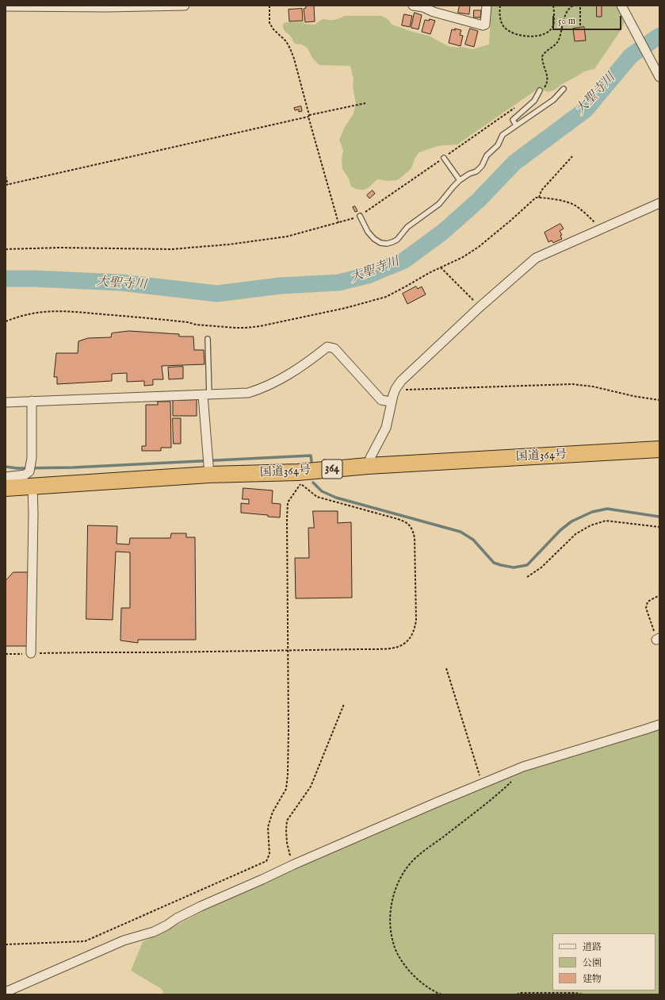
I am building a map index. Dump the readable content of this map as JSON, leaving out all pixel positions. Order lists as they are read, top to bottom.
{
  "streets": {
    "highway": ["国道364号", "364"]
  },
  "water": ["大聖寺川"],
  "legend": ["道路", "公園", "建物"],
  "scale_bar": "50 m"
}
